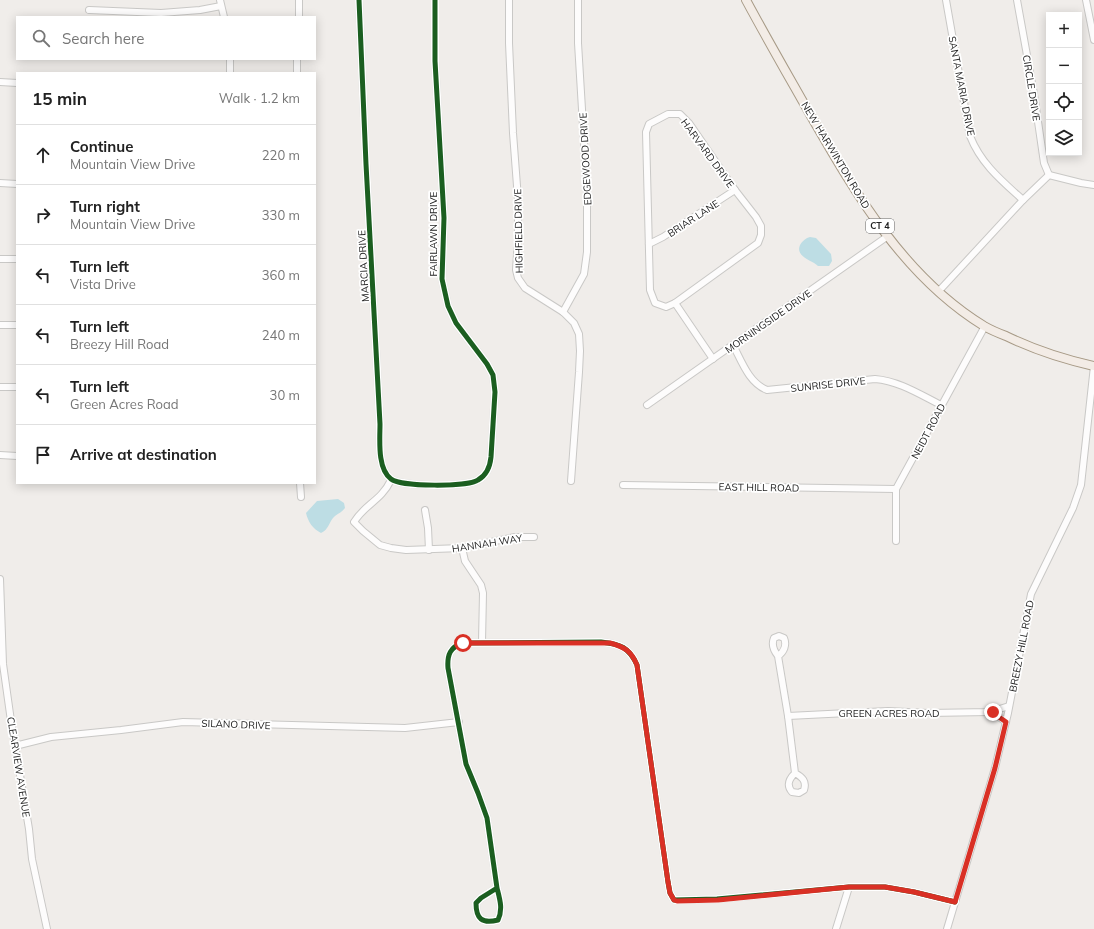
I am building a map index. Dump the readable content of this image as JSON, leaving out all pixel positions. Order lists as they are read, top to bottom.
{
  "streets": {
    "main road": ["NEW HARWINTON ROAD", "CT 4"],
    "street": [
      "SANTA MARIA DRIVE",
      "CIRCLE DRIVE",
      "HARVARD DRIVE",
      "EDGEWOOD DRIVE",
      "BRIAR LANE",
      "HIGHFIELD DRIVE",
      "FAIRLAWN DRIVE",
      "MARCIA DRIVE",
      "MORNINGSIDE DRIVE",
      "SUNRISE DRIVE",
      "NEIDT ROAD",
      "EAST HILL ROAD",
      "HANNAH WAY",
      "BREEZY HILL ROAD",
      "GREEN ACRES ROAD",
      "SILANO DRIVE",
      "CLEARVIEW AVENUE"
    ]
  },
  "crossings": [
    ["HARVARD DRIVE", "BRIAR LANE"],
    ["NEW HARWINTON ROAD", "MORNINGSIDE DRIVE"],
    ["NEW HARWINTON ROAD", "NEIDT ROAD"],
    ["NEW HARWINTON ROAD", "BREEZY HILL ROAD"],
    ["EDGEWOOD DRIVE", "HIGHFIELD DRIVE"],
    ["FAIRLAWN DRIVE", "MARCIA DRIVE"],
    ["FAIRLAWN DRIVE", "HANNAH WAY"],
    ["MARCIA DRIVE", "HANNAH WAY"],
    ["MORNINGSIDE DRIVE", "SUNRISE DRIVE"],
    ["SUNRISE DRIVE", "NEIDT ROAD"],
    ["NEIDT ROAD", "EAST HILL ROAD"],
    ["BREEZY HILL ROAD", "GREEN ACRES ROAD"],
    ["SILANO DRIVE", "CLEARVIEW AVENUE"]
  ],
  "page": {
    "map_buttons": ["+", "−"],
    "search": "Search here",
    "heading": ["15 min", "Walk · 1.2 km"],
    "list": [
      ["Continue", "Mountain View Drive", "220 m"],
      ["Turn right", "Mountain View Drive", "330 m"],
      ["Turn left", "Vista Drive", "360 m"],
      ["Turn left", "Breezy Hill Road", "240 m"],
      ["Turn left", "Green Acres Road", "30 m"],
      "Arrive at destination"
    ]
  }
}
